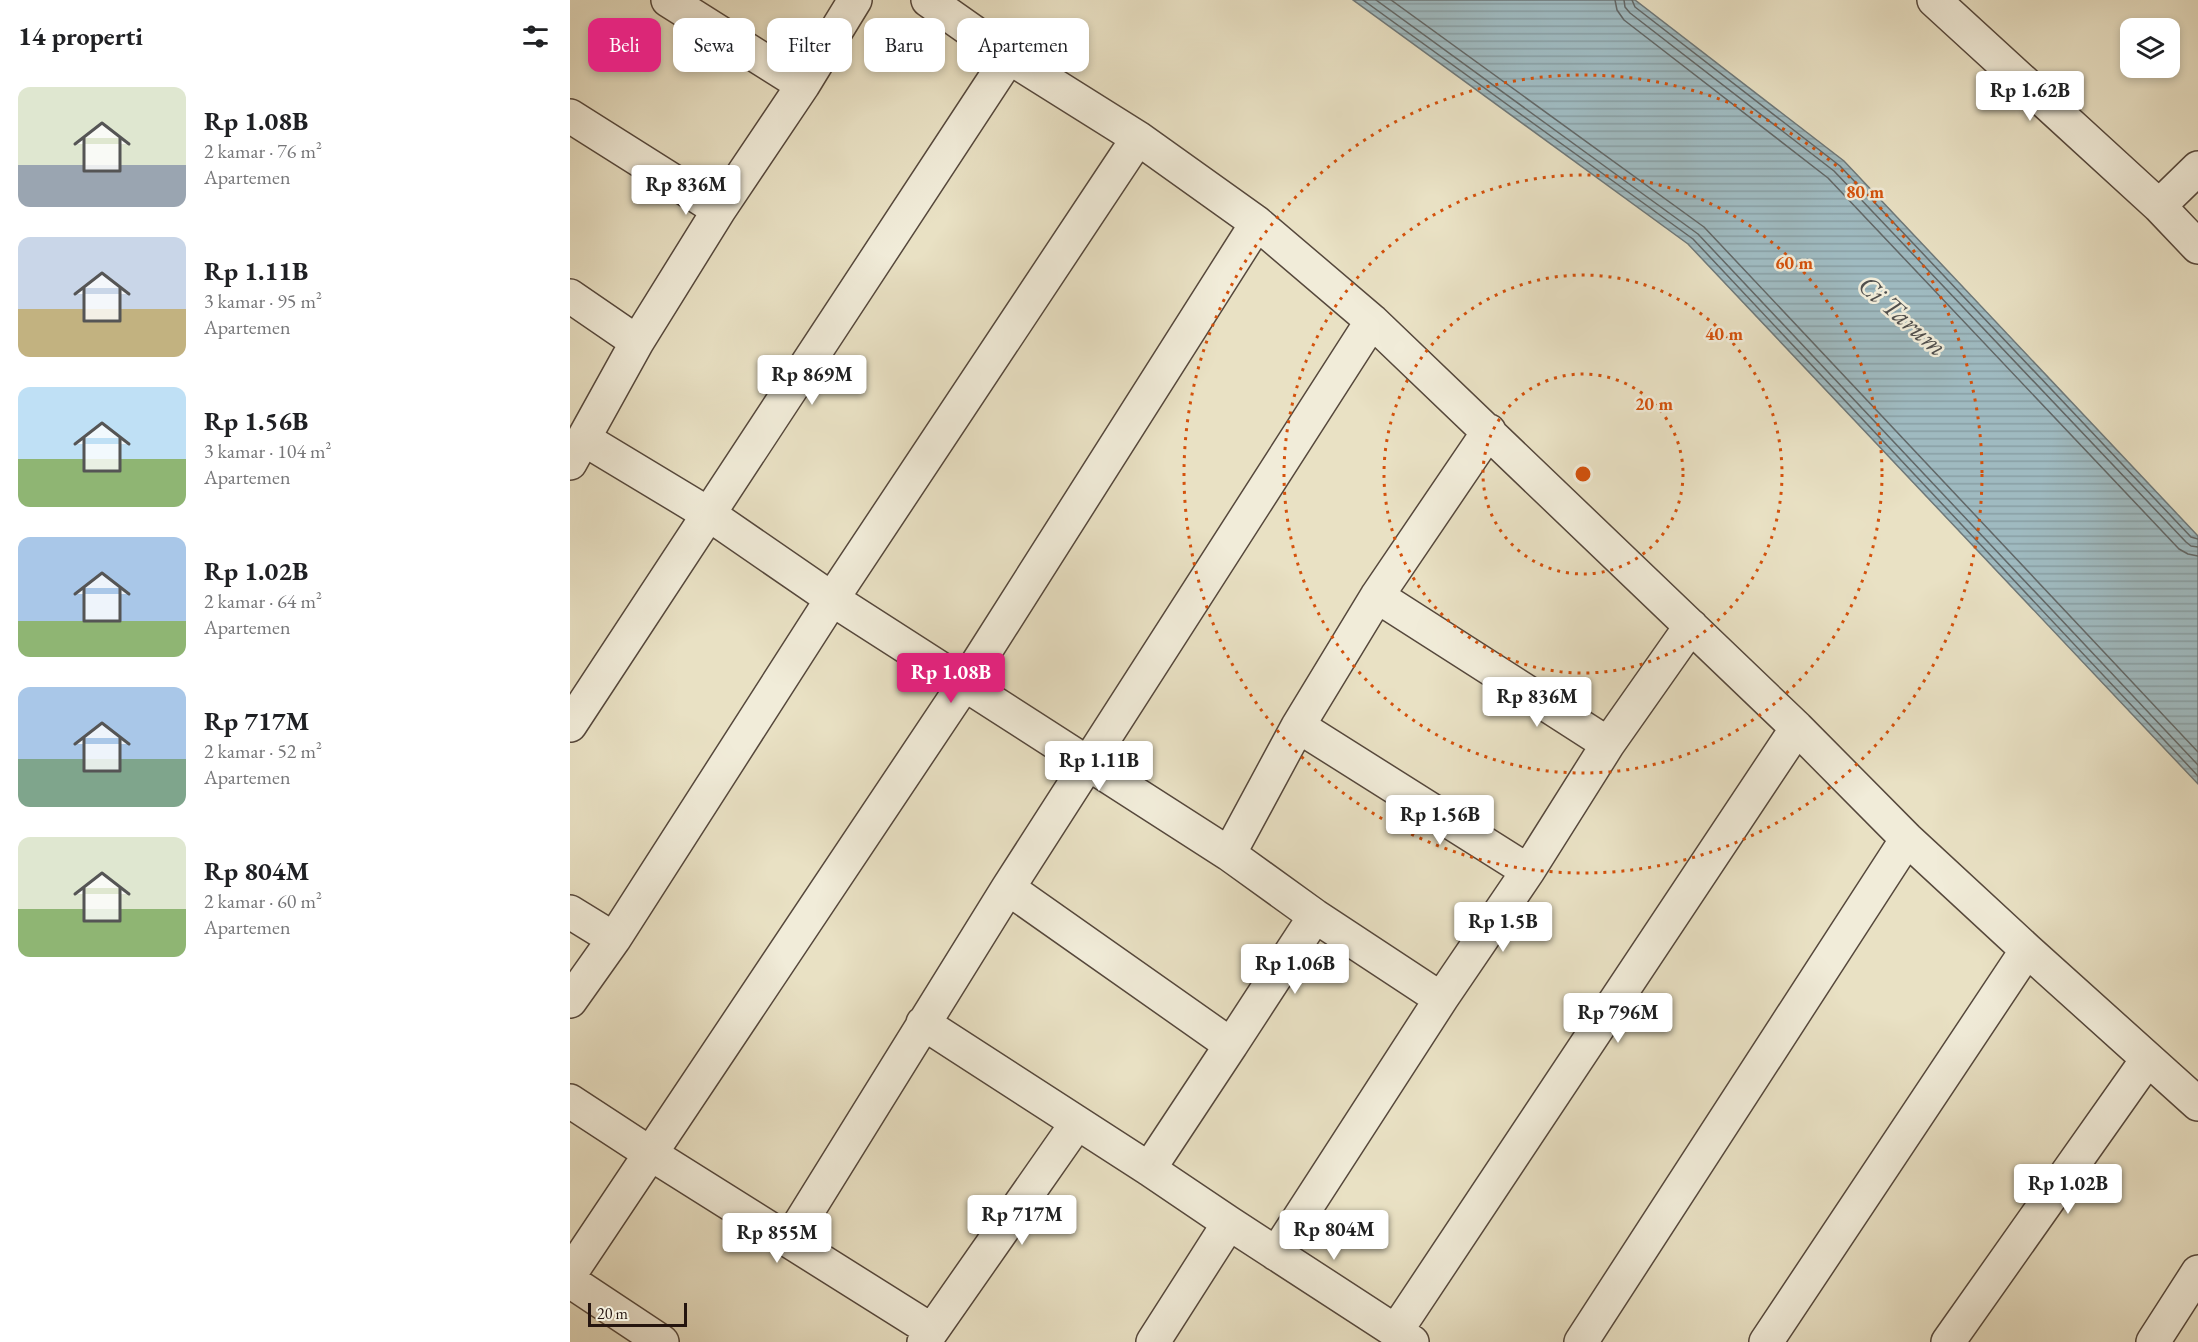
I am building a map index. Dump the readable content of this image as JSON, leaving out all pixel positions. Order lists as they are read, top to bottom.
{
  "water": ["Ci Tarum"],
  "scale_bar": "20 m",
  "page": {
    "heading": "14 properti",
    "chip": [
      "Beli",
      "Sewa",
      "Filter",
      "Baru",
      "Apartemen"
    ],
    "price": [
      "Rp 1.62B",
      "Rp 836M",
      "Rp 869M",
      "Rp 1.08B",
      "Rp 836M",
      "Rp 1.11B",
      "Rp 1.56B",
      "Rp 1.5B",
      "Rp 1.06B",
      "Rp 796M",
      "Rp 1.02B",
      "Rp 717M",
      "Rp 804M",
      "Rp 855M"
    ],
    "list": [
      {
        "name": "Rp 1.08B",
        "note": "2 kamar · 76 m² · Apartemen"
      },
      {
        "name": "Rp 1.11B",
        "note": "3 kamar · 95 m² · Apartemen"
      },
      {
        "name": "Rp 1.56B",
        "note": "3 kamar · 104 m² · Apartemen"
      },
      {
        "name": "Rp 1.02B",
        "note": "2 kamar · 64 m² · Apartemen"
      },
      {
        "name": "Rp 717M",
        "note": "2 kamar · 52 m² · Apartemen"
      },
      {
        "name": "Rp 804M",
        "note": "2 kamar · 60 m² · Apartemen"
      }
    ],
    "scale": "20 m"
  },
  "rings": [
    "80 m",
    "60 m",
    "40 m",
    "20 m"
  ]
}
